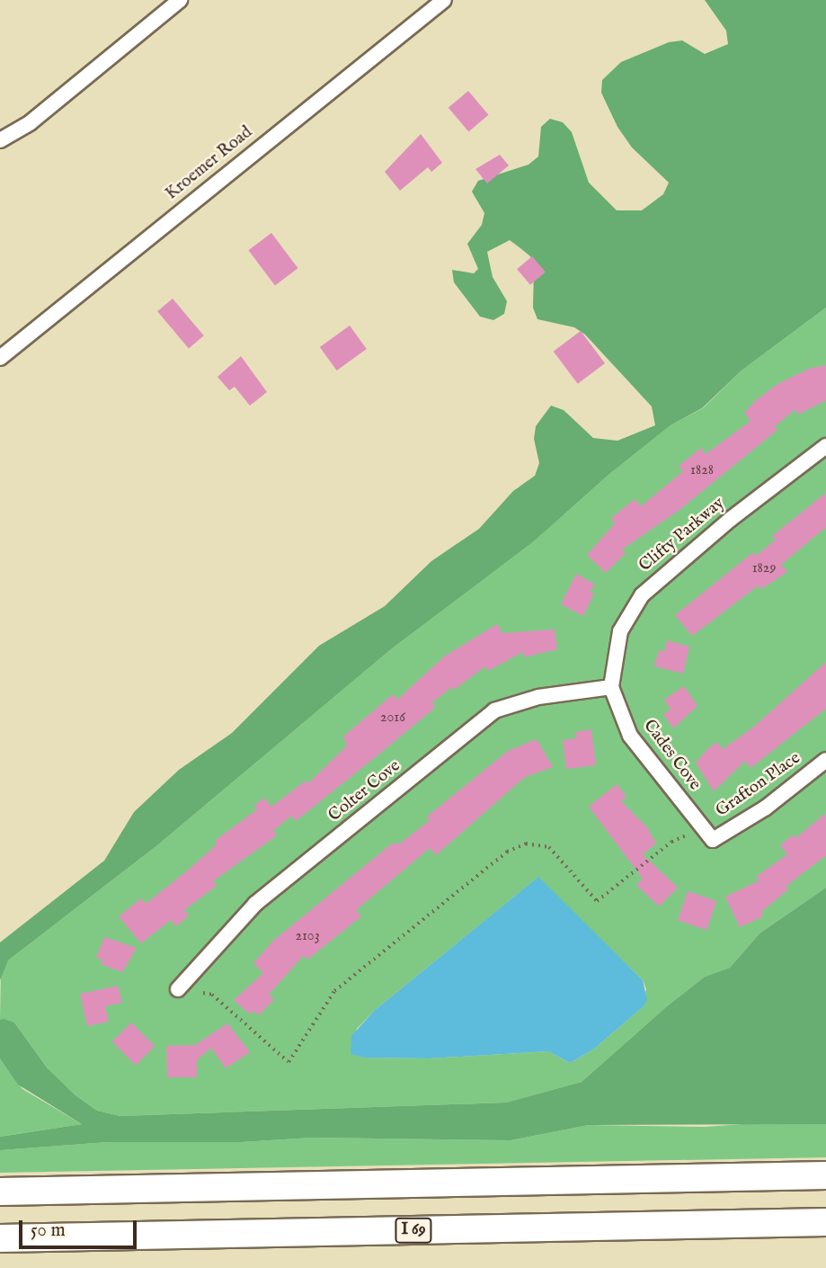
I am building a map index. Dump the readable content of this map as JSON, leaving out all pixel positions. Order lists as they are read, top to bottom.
{
  "streets": {
    "highway": ["I 69"],
    "street": [
      "Kroemer Road",
      "Clifty Parkway",
      "Cades Cove",
      "Grafton Place",
      "Colter Cove"
    ]
  },
  "crossings": [
    ["Clifty Parkway", "Cades Cove"],
    ["Clifty Parkway", "Colter Cove"],
    ["Cades Cove", "Grafton Place"],
    ["Cades Cove", "Colter Cove"]
  ],
  "house_numbers": [
    "1828",
    "1829",
    "2016",
    "2103"
  ],
  "scale_bar": "50 m"
}
